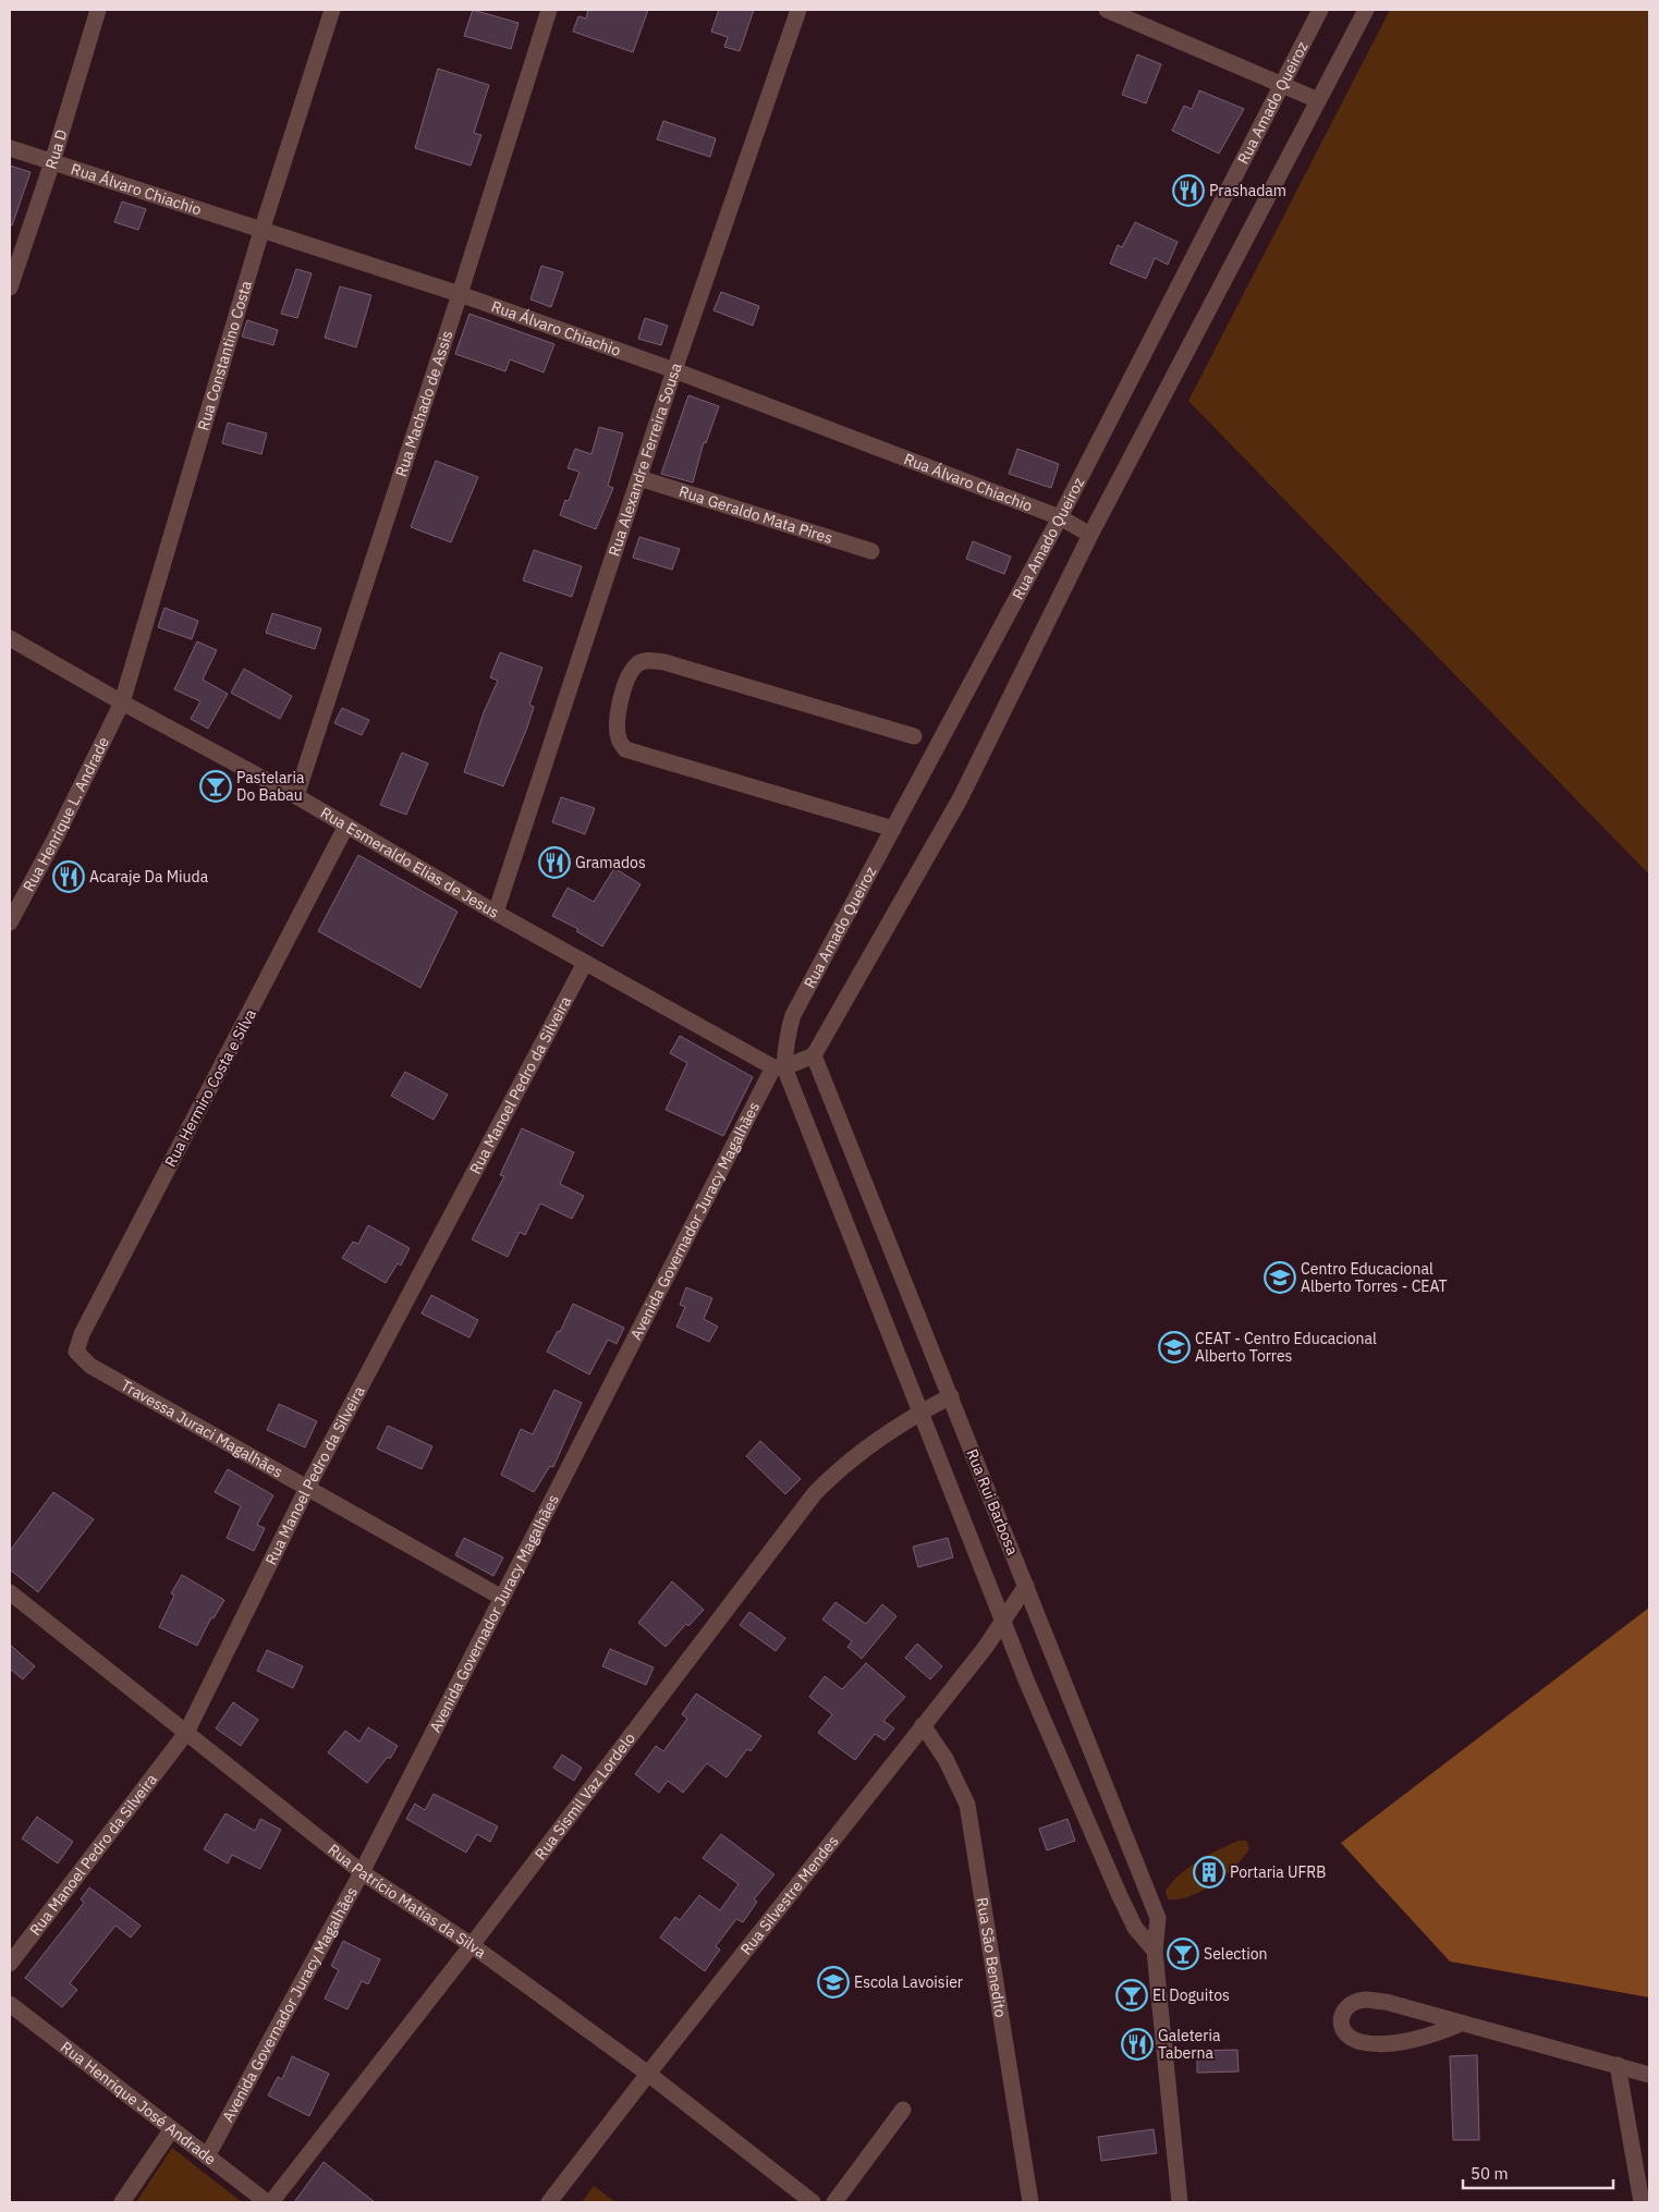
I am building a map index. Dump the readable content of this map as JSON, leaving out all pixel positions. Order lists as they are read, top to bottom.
{
  "streets": {
    "street": [
      "Rua Amado Queiroz",
      "Rua D",
      "Rua Álvaro Chiachio",
      "Rua Constantino Costa",
      "Rua Machado de Assis",
      "Rua Alexandre Ferreira Sousa",
      "Rua Geraldo Mata Pires",
      "Rua Henrique L. Andrade",
      "Rua Esmeraldo Elias de Jesus",
      "Rua Manoel Pedro da Silveira",
      "Rua Hermiro Costa e Silva",
      "Avenida Governador Juracy Magalhães",
      "Travessa Juraci Magalhães",
      "Rua Rui Barbosa",
      "Rua Sismil Vaz Lordelo",
      "Rua Silvestre Mendes",
      "Rua Patrício Matias da Silva",
      "Rua São Benedito",
      "Rua Henrique José Andrade"
    ]
  },
  "crossings": [
    ["Rua Amado Queiroz", "Rua Álvaro Chiachio"],
    ["Rua Amado Queiroz", "Rua Esmeraldo Elias de Jesus"],
    ["Rua Amado Queiroz", "Avenida Governador Juracy Magalhães"],
    ["Rua D", "Rua Álvaro Chiachio"],
    ["Rua Álvaro Chiachio", "Rua Constantino Costa"],
    ["Rua Álvaro Chiachio", "Rua Machado de Assis"],
    ["Rua Álvaro Chiachio", "Rua Alexandre Ferreira Sousa"],
    ["Rua Constantino Costa", "Rua Henrique L. Andrade"],
    ["Rua Constantino Costa", "Rua Esmeraldo Elias de Jesus"],
    ["Rua Machado de Assis", "Rua Esmeraldo Elias de Jesus"],
    ["Rua Alexandre Ferreira Sousa", "Rua Geraldo Mata Pires"],
    ["Rua Alexandre Ferreira Sousa", "Rua Esmeraldo Elias de Jesus"],
    ["Rua Henrique L. Andrade", "Rua Esmeraldo Elias de Jesus"],
    ["Rua Esmeraldo Elias de Jesus", "Rua Manoel Pedro da Silveira"],
    ["Rua Esmeraldo Elias de Jesus", "Rua Hermiro Costa e Silva"],
    ["Rua Esmeraldo Elias de Jesus", "Avenida Governador Juracy Magalhães"],
    ["Rua Manoel Pedro da Silveira", "Travessa Juraci Magalhães"],
    ["Rua Manoel Pedro da Silveira", "Rua Patrício Matias da Silva"],
    ["Rua Hermiro Costa e Silva", "Travessa Juraci Magalhães"],
    ["Avenida Governador Juracy Magalhães", "Travessa Juraci Magalhães"],
    ["Avenida Governador Juracy Magalhães", "Rua Patrício Matias da Silva"],
    ["Avenida Governador Juracy Magalhães", "Rua Henrique José Andrade"],
    ["Rua Rui Barbosa", "Rua Sismil Vaz Lordelo"],
    ["Rua Rui Barbosa", "Rua Silvestre Mendes"],
    ["Rua Sismil Vaz Lordelo", "Rua Patrício Matias da Silva"],
    ["Rua Sismil Vaz Lordelo", "Rua Henrique José Andrade"],
    ["Rua Silvestre Mendes", "Rua Patrício Matias da Silva"],
    ["Rua Silvestre Mendes", "Rua São Benedito"]
  ],
  "places": {
    "restaurant": [
      "Prashadam",
      "Gramados",
      "Acaraje Da Miuda",
      "Galeteria Taberna"
    ],
    "bar": ["Pastelaria Do Babau", "Selection", "El Doguitos"],
    "school or university": ["Centro Educacional Alberto Torres - CEAT", "CEAT - Centro Educacional Alberto Torres", "Escola Lavoisier"],
    "building": ["Portaria UFRB"]
  },
  "scale_bar": "50 m"
}
